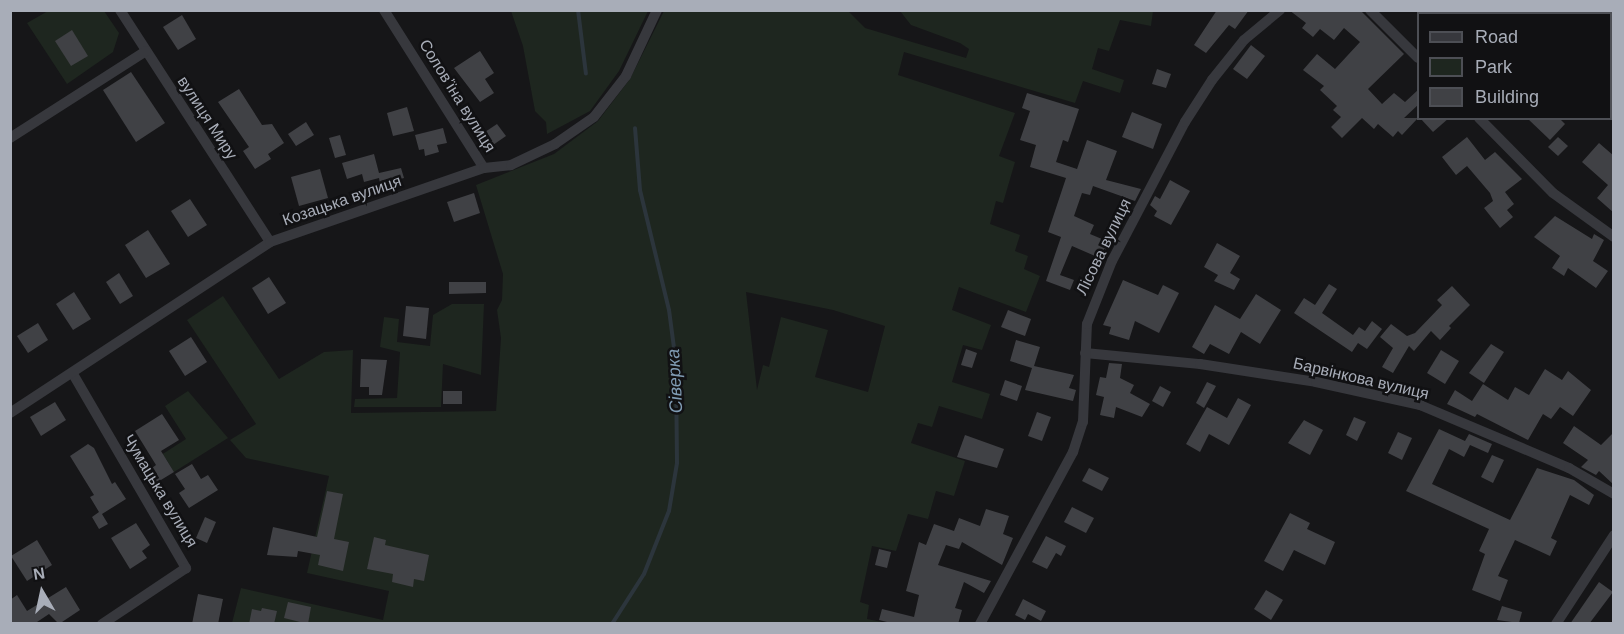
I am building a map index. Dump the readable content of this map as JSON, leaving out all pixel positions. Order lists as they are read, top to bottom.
{
  "streets": {
    "street": [
      "Соловʼїна вулиця",
      "вулиця Миру",
      "Козацька вулиця",
      "Лісова вулиця",
      "Барвінкова вулиця",
      "Чумацька вулиця"
    ]
  },
  "crossings": [
    ["Соловʼїна вулиця", "Козацька вулиця"],
    ["вулиця Миру", "Козацька вулиця"],
    ["Козацька вулиця", "Чумацька вулиця"],
    ["Лісова вулиця", "Барвінкова вулиця"]
  ],
  "water": ["Сіверка"],
  "legend": ["Road", "Park", "Building"],
  "north": "top"
}
